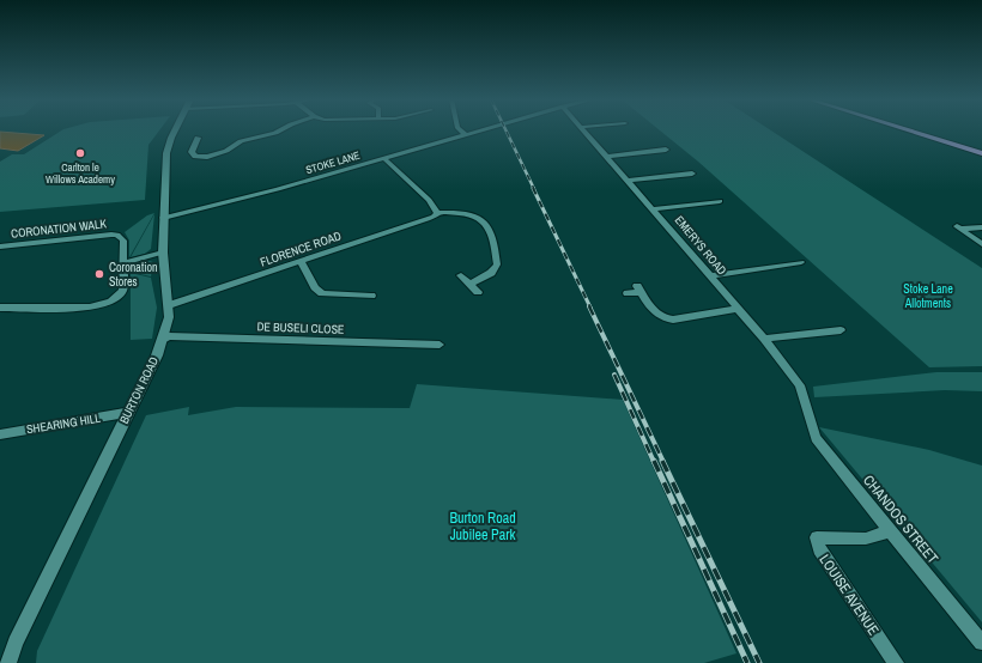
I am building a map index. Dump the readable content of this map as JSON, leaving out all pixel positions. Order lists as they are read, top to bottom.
{
  "streets": {
    "street": [
      "STOKE LANE",
      "CORONATION WALK",
      "EMERYS ROAD",
      "FLORENCE ROAD",
      "DE BUSELI CLOSE",
      "BURTON ROAD",
      "SHEARING HILL",
      "CHANDOS STREET",
      "LOUISE AVENUE"
    ]
  },
  "crossings": [
    ["STOKE LANE", "BURTON ROAD"],
    ["EMERYS ROAD", "CHANDOS STREET"],
    ["FLORENCE ROAD", "BURTON ROAD"],
    ["DE BUSELI CLOSE", "BURTON ROAD"],
    ["BURTON ROAD", "SHEARING HILL"],
    ["CHANDOS STREET", "LOUISE AVENUE"]
  ],
  "parks": ["Stoke Lane Allotments", "Burton Road Jubilee Park"],
  "places": ["Carlton le Willows Academy", "Coronation Stores"]
}
